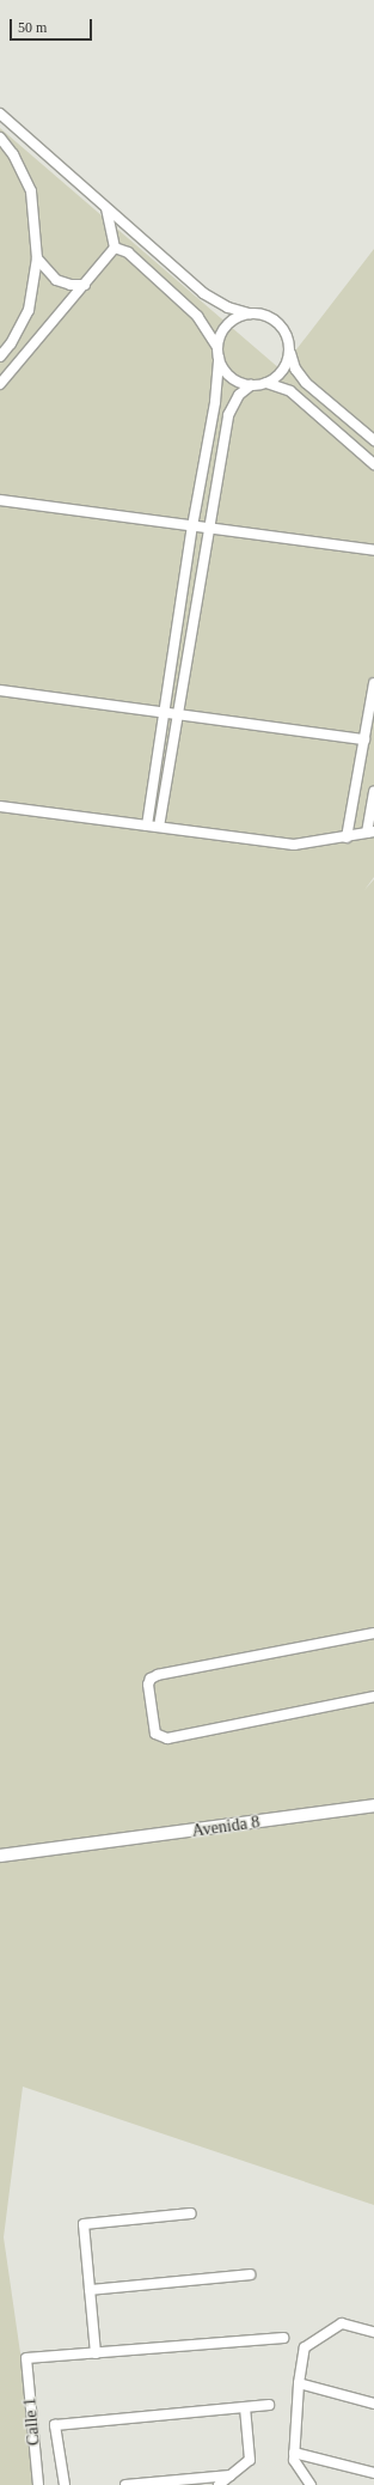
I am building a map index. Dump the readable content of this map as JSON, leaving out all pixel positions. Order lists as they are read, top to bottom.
{
  "streets": {
    "street": ["Avenida 8", "Calle 1"]
  },
  "scale_bar": "50 m"
}
